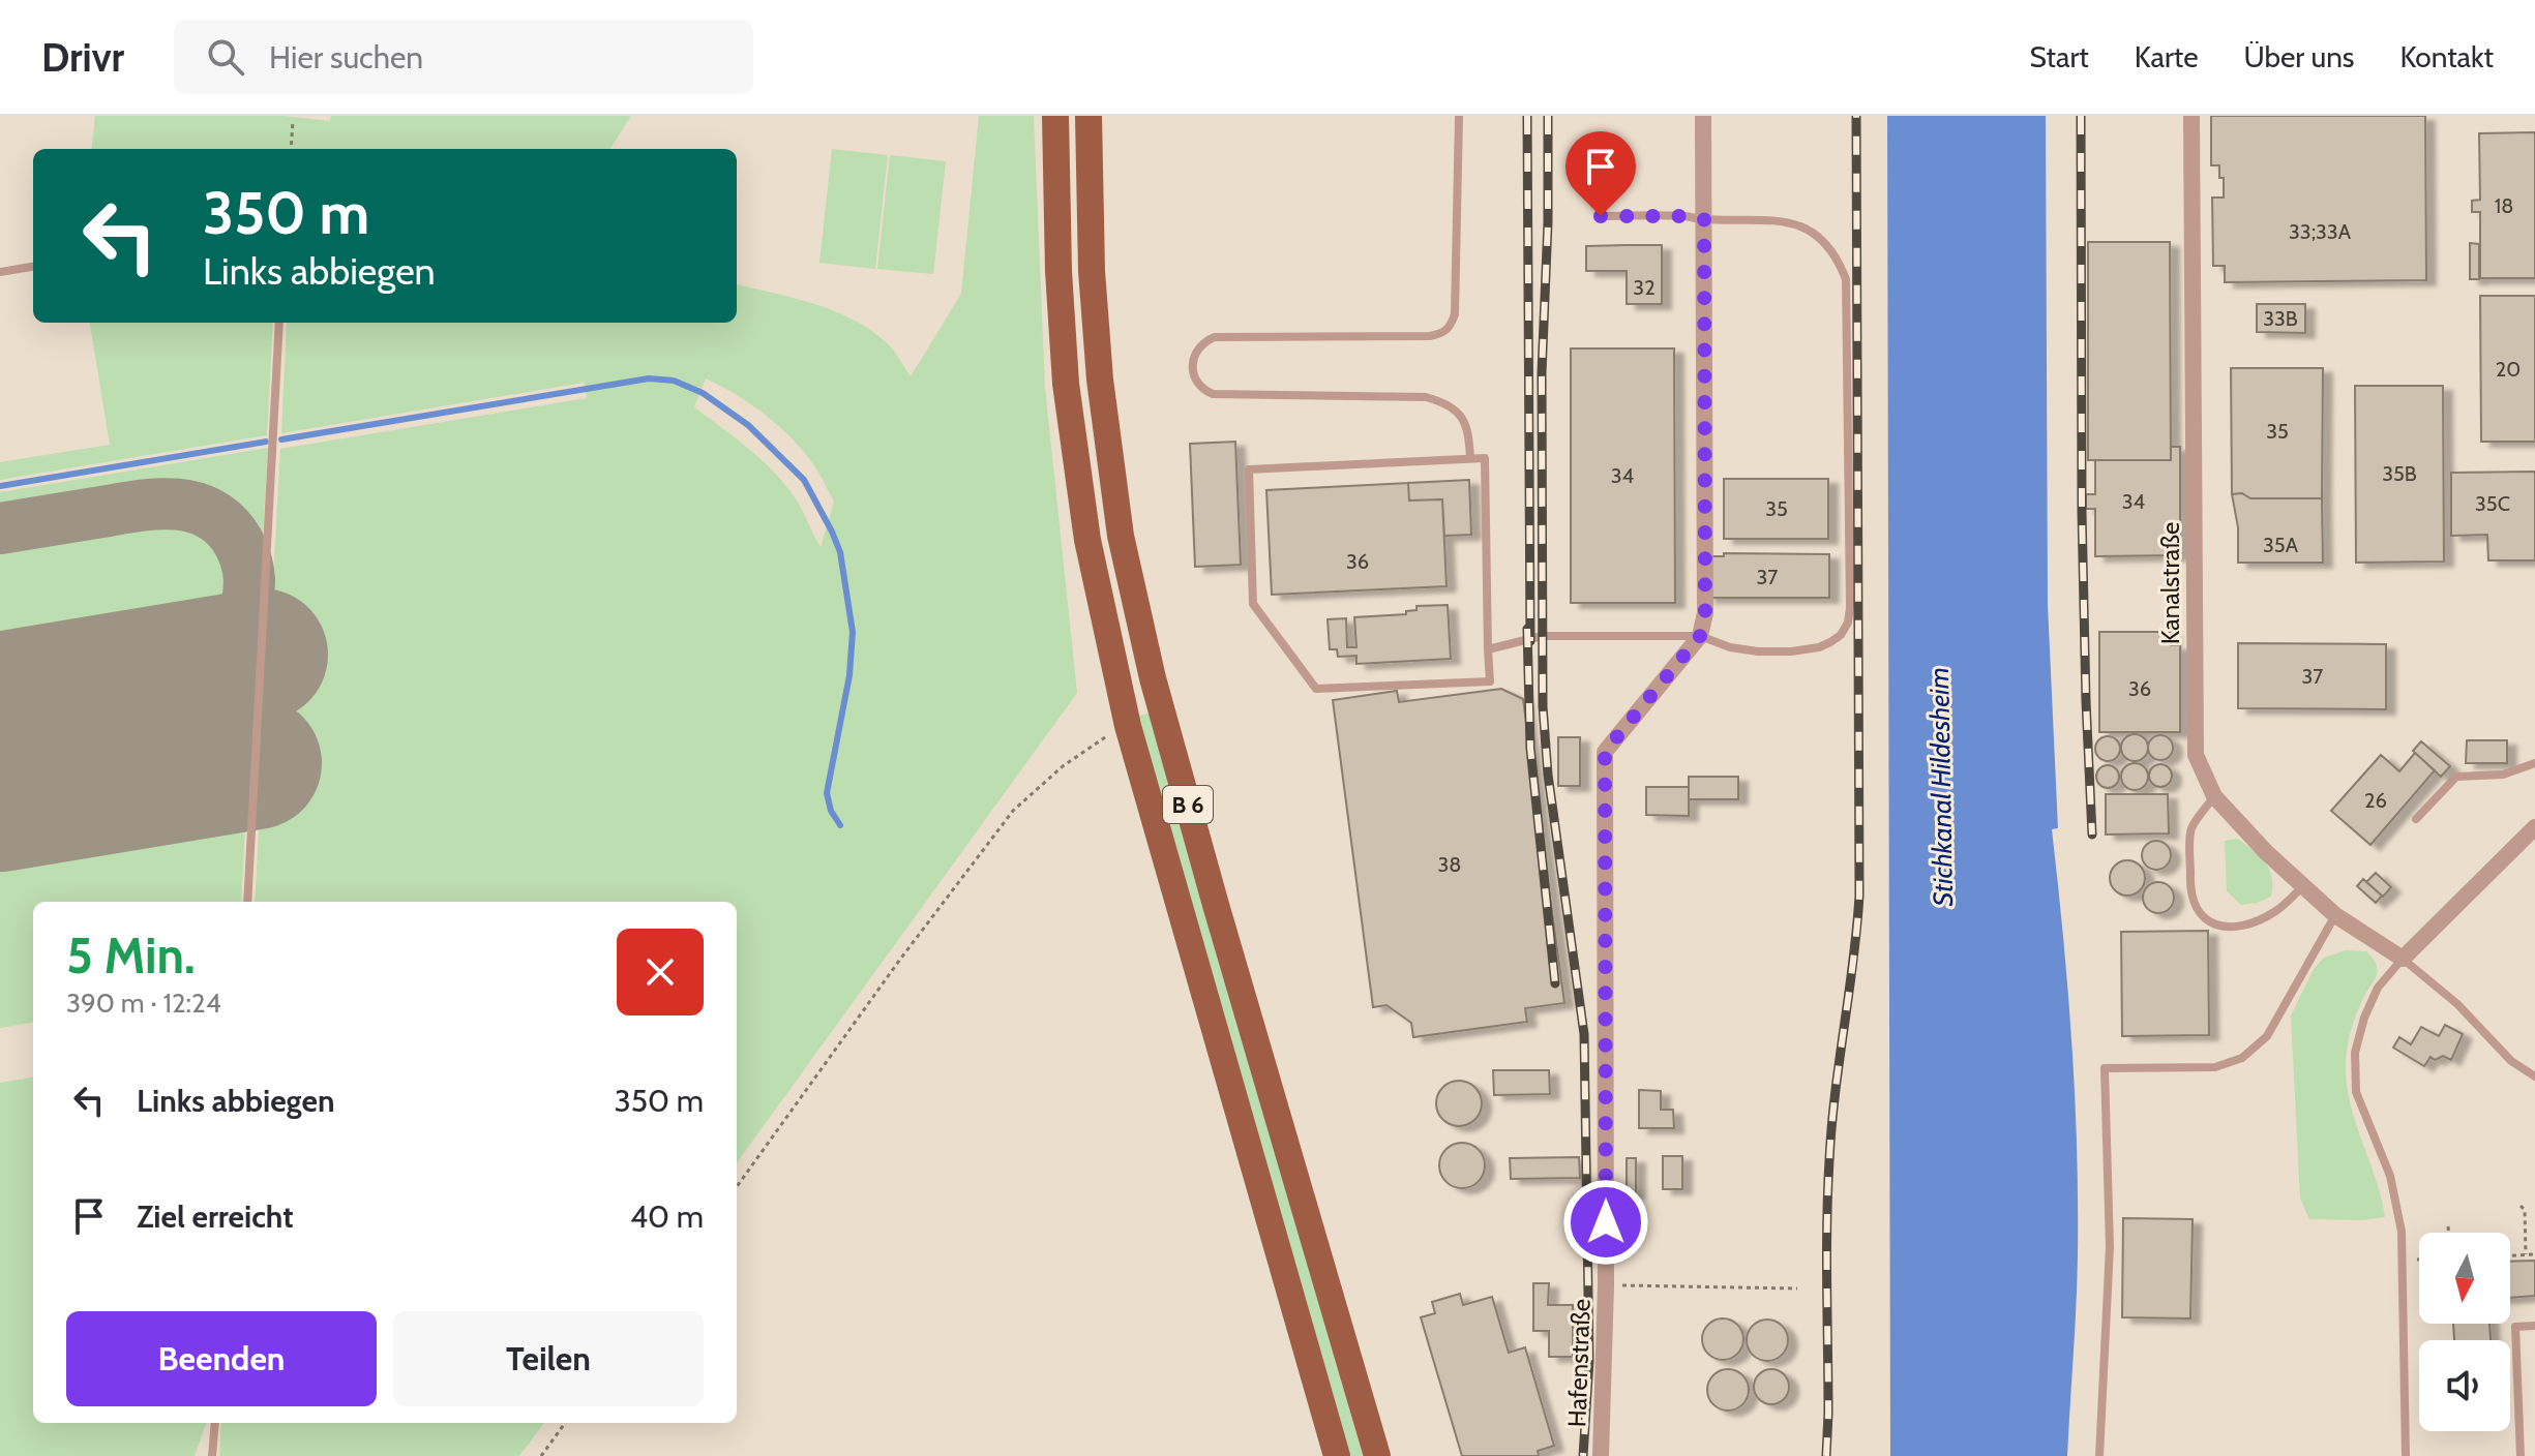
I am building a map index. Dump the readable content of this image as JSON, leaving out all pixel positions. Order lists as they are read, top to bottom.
{
  "streets": {
    "main road": ["B 6"],
    "street": ["Kanalstraße", "Hafenstraße"]
  },
  "water": ["Stichkanal Hildesheim"],
  "house_numbers": [
    "18",
    "33;33A",
    "32",
    "33B",
    "20",
    "35",
    "35B",
    "34",
    "34",
    "35C",
    "35",
    "35A",
    "36",
    "37",
    "37",
    "36",
    "26",
    "38"
  ],
  "north": "bottom",
  "page": {
    "header": "Drivr",
    "search": "Hier suchen",
    "nav": [
      "Start",
      "Karte",
      "Über uns",
      "Kontakt"
    ],
    "turn": ["350 m", "Links abbiegen"],
    "heading": ["5 Min.", "390 m · 12:24"],
    "list": [
      {
        "name": "Links abbiegen",
        "value": "350 m"
      },
      {
        "name": "Ziel erreicht",
        "value": "40 m"
      }
    ],
    "buttons": ["Beenden", "Teilen"]
  }
}
